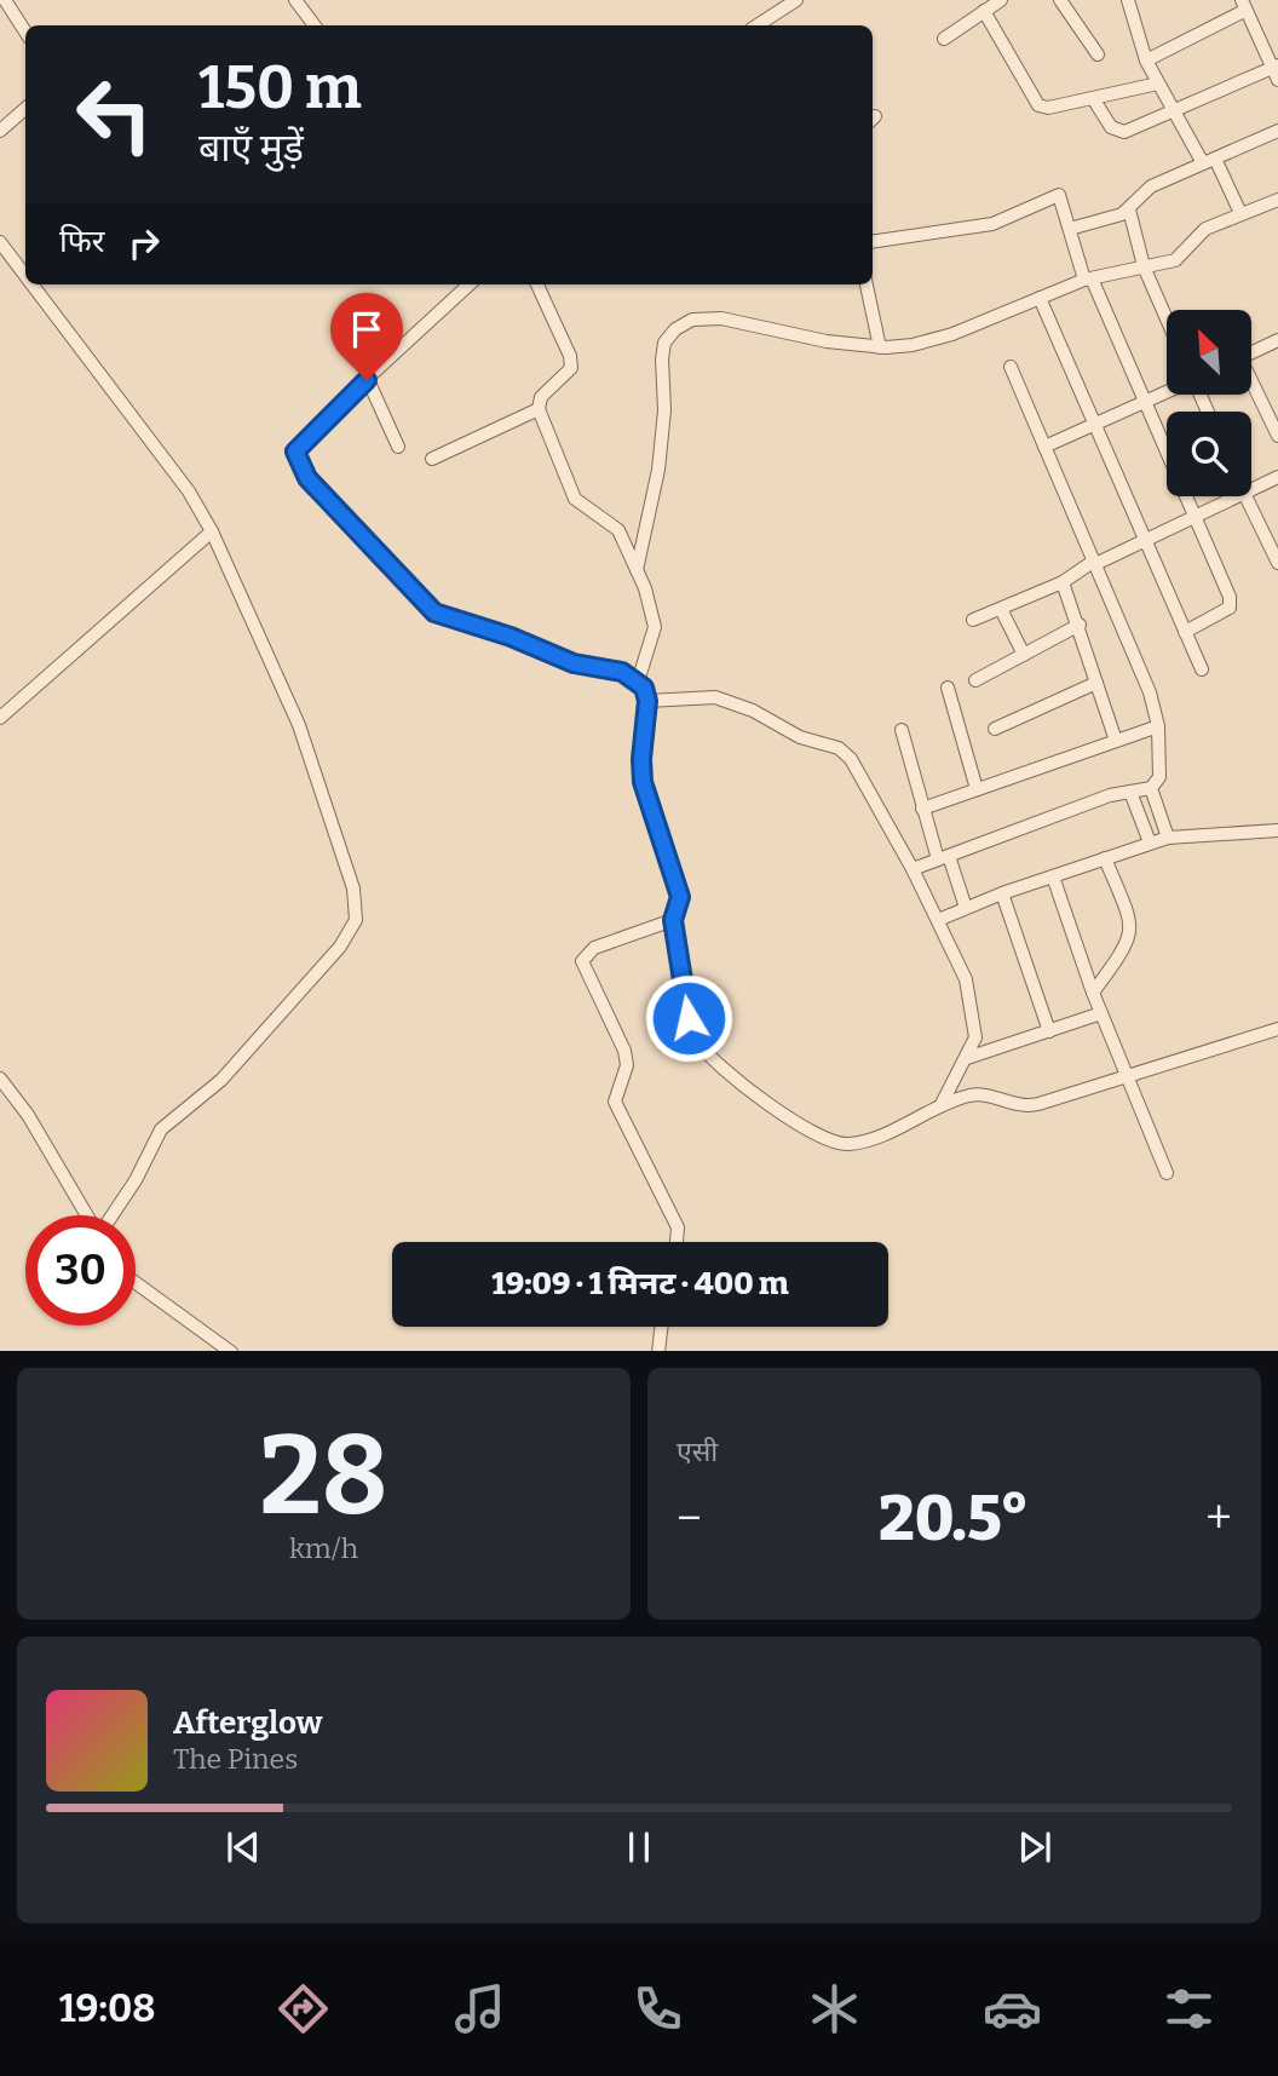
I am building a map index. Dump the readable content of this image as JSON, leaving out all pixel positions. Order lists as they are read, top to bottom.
{
  "north": "top left",
  "page": {
    "turn": ["150 m", "बाएँ मुड़ें"],
    "then": "फिर",
    "limit": "30",
    "trip": "19:09 · 1 मिनट · 400 m",
    "tile": [
      ["28", "km/h"],
      "एसी"
    ],
    "heat": ["−", "20.5°", "+"],
    "song": ["Afterglow", "The Pines"],
    "tabs": "19:08"
  }
}
